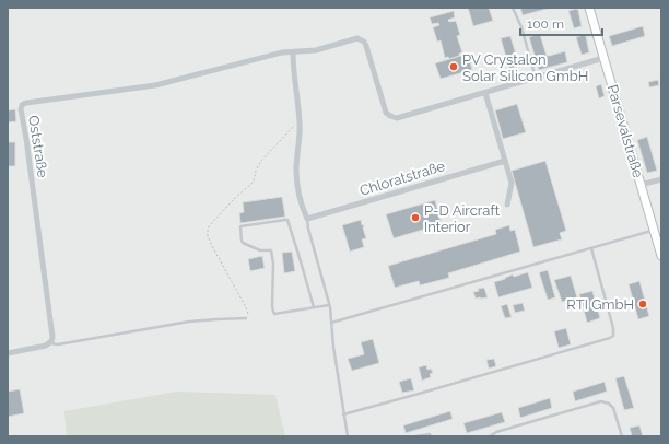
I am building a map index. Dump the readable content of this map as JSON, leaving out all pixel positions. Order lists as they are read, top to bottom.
{
  "streets": {
    "street": ["Parsevalstraße", "Oststraße", "Chloratstraße"]
  },
  "places": ["PV Crystalon Solar Silicon GmbH", "P-D Aircraft Interior", "RTI GmbH"],
  "scale_bar": "100 m"
}
